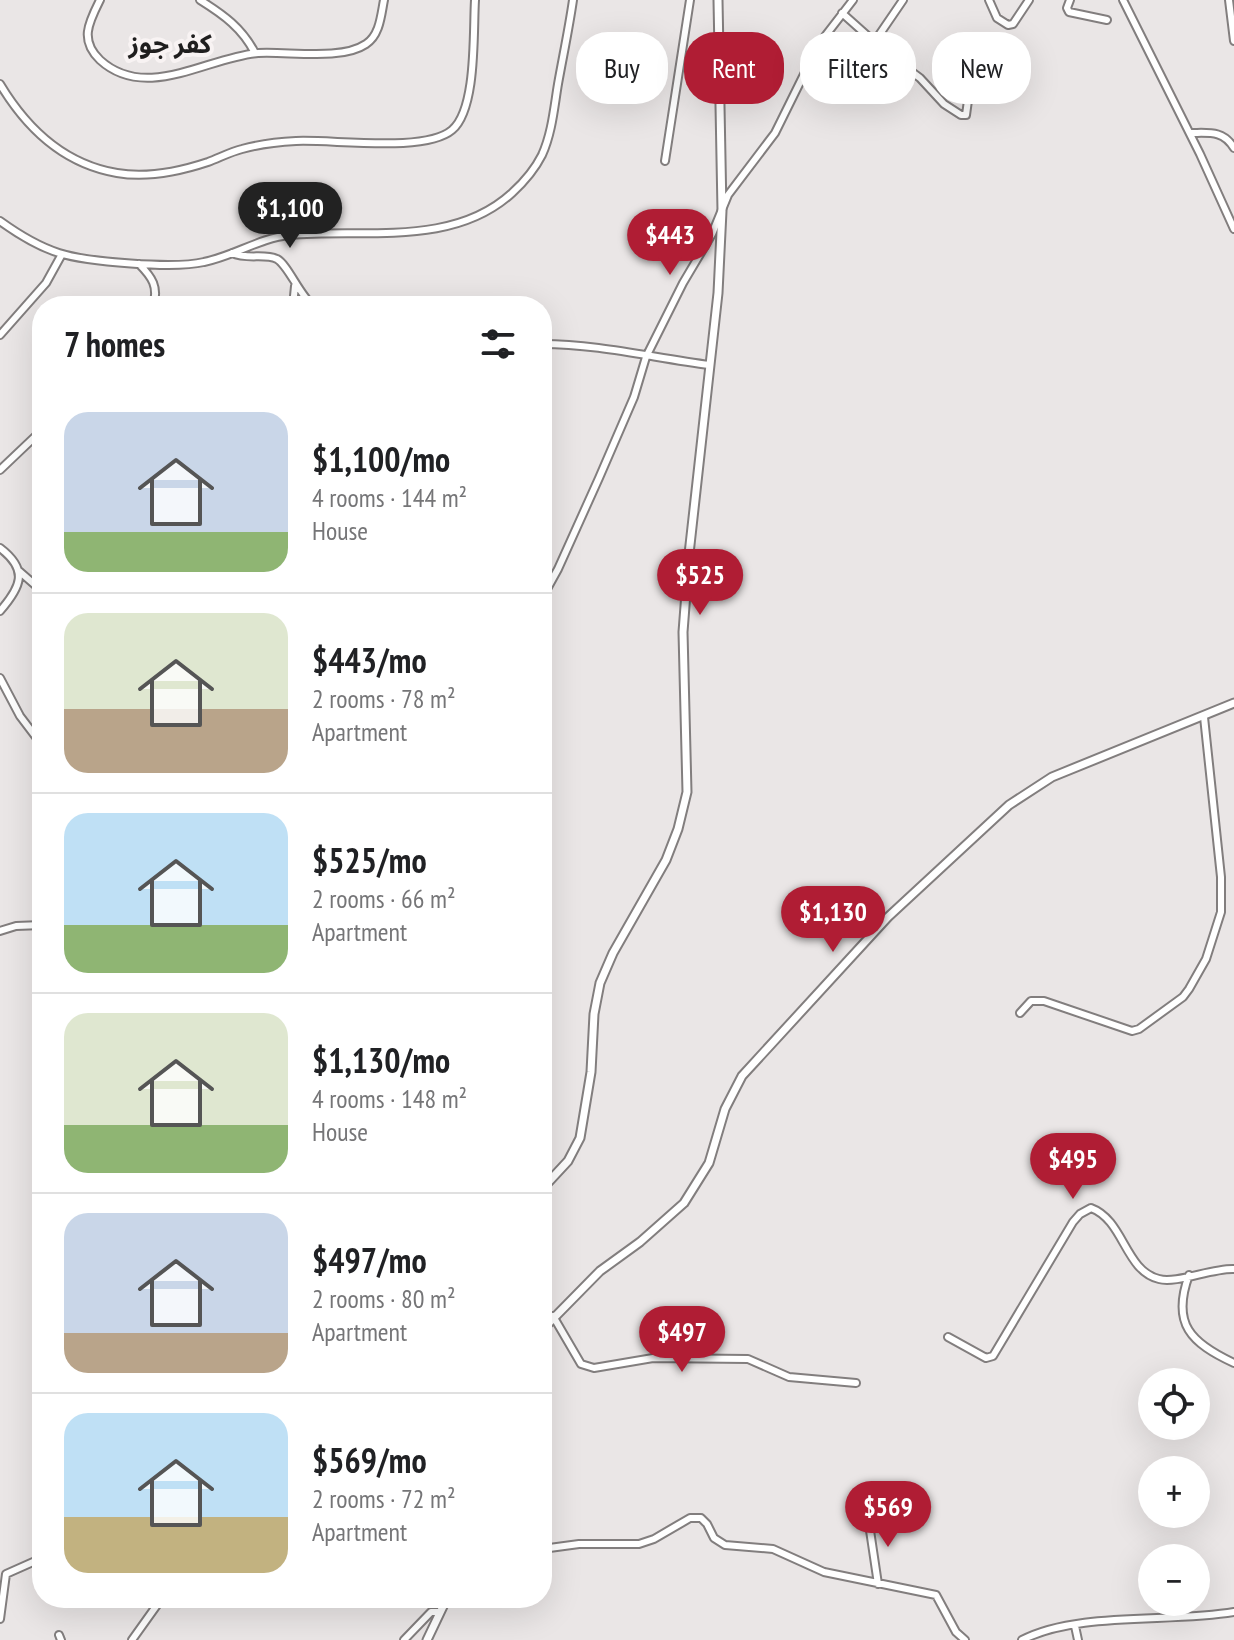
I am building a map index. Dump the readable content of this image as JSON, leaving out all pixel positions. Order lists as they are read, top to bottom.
{
  "districts": ["كفر جوز"],
  "page": {
    "chip": [
      "Buy",
      "Rent",
      "Filters",
      "New"
    ],
    "price": [
      "$1,100",
      "$443",
      "$525",
      "$1,130",
      "$495",
      "$497",
      "$569"
    ],
    "heading": "7 homes",
    "list": [
      {
        "name": "$1,100/mo",
        "note": "4 rooms · 144 m² · House"
      },
      {
        "name": "$443/mo",
        "note": "2 rooms · 78 m² · Apartment"
      },
      {
        "name": "$525/mo",
        "note": "2 rooms · 66 m² · Apartment"
      },
      {
        "name": "$1,130/mo",
        "note": "4 rooms · 148 m² · House"
      },
      {
        "name": "$497/mo",
        "note": "2 rooms · 80 m² · Apartment"
      },
      {
        "name": "$569/mo",
        "note": "2 rooms · 72 m² · Apartment"
      }
    ],
    "map_buttons": ["+", "−"]
  }
}
